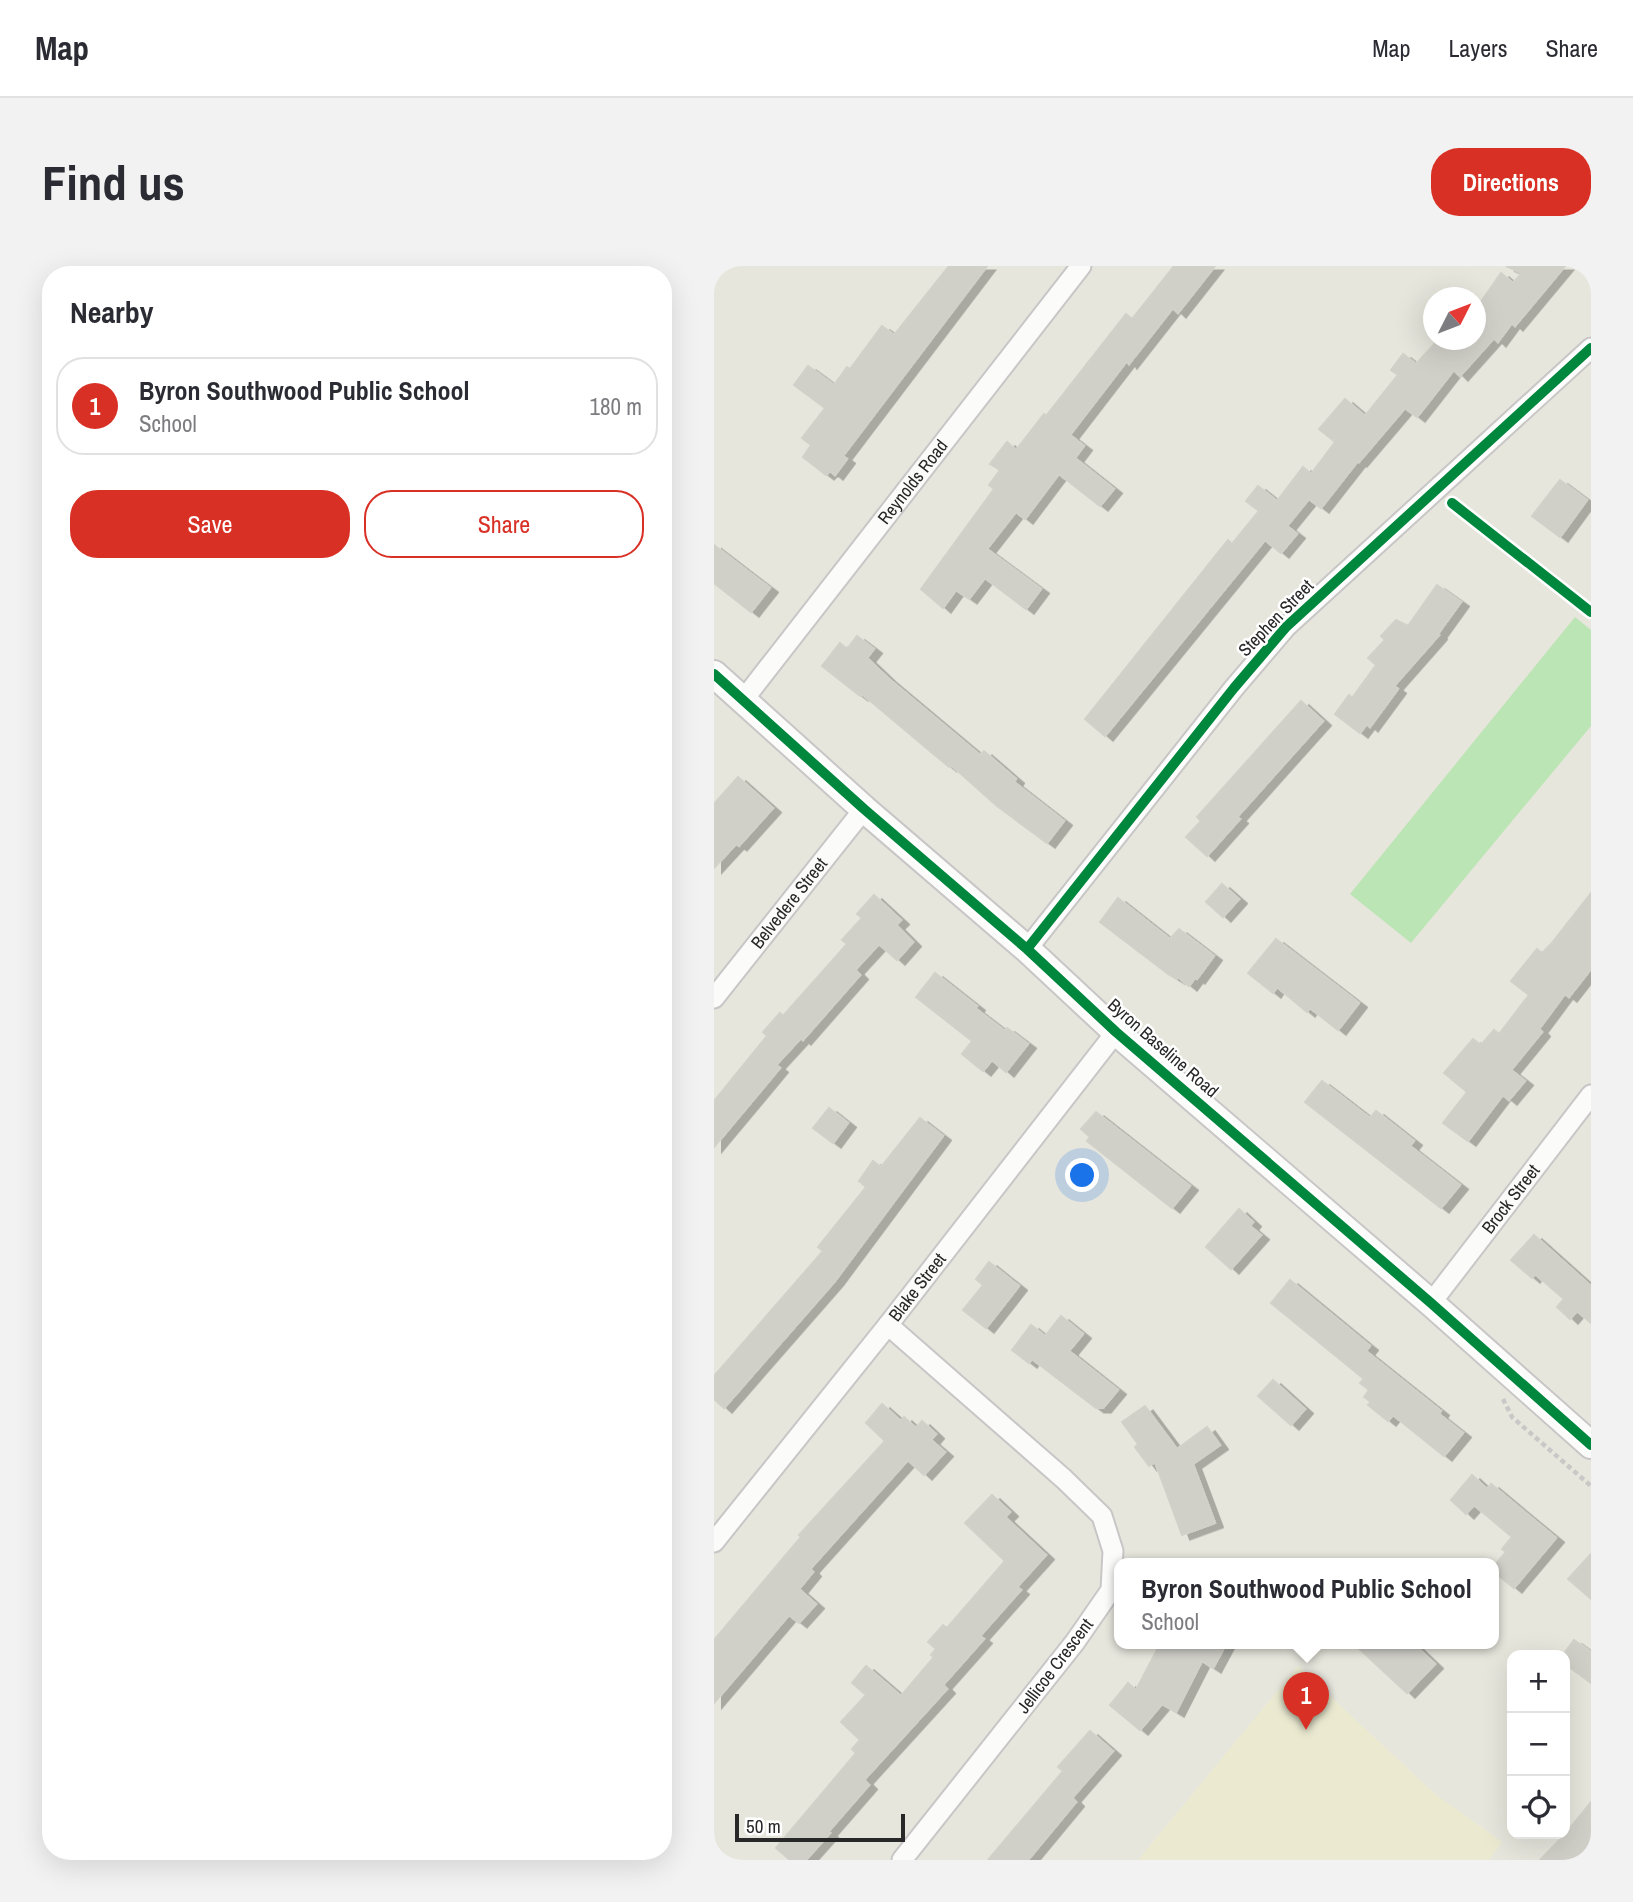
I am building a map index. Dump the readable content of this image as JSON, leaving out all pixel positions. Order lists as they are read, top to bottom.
{
  "streets": {
    "main road": ["Byron Baseline Road"],
    "street": [
      "Reynolds Road",
      "Stephen Street",
      "Belvedere Street",
      "Brock Street",
      "Blake Street",
      "Jellicoe Crescent"
    ]
  },
  "crossings": [
    ["Reynolds Road", "Byron Baseline Road"],
    ["Stephen Street", "Byron Baseline Road"],
    ["Belvedere Street", "Byron Baseline Road"],
    ["Byron Baseline Road", "Brock Street"],
    ["Byron Baseline Road", "Blake Street"],
    ["Blake Street", "Jellicoe Crescent"]
  ],
  "scale_bar": "50 m",
  "north": "top right",
  "page": {
    "header": "Map",
    "nav": ["Map", "Layers", "Share"],
    "buttons": [
      "Directions",
      ["Save", "Share"]
    ],
    "title": "Find us",
    "heading": "Nearby",
    "list": [
      {
        "mark": "1",
        "name": "Byron Southwood Public School",
        "note": "School",
        "value": "180 m"
      }
    ],
    "popup": ["Byron Southwood Public School", "School"],
    "map_buttons": ["+", "−"],
    "pins": "1",
    "scale": "50 m"
  }
}
